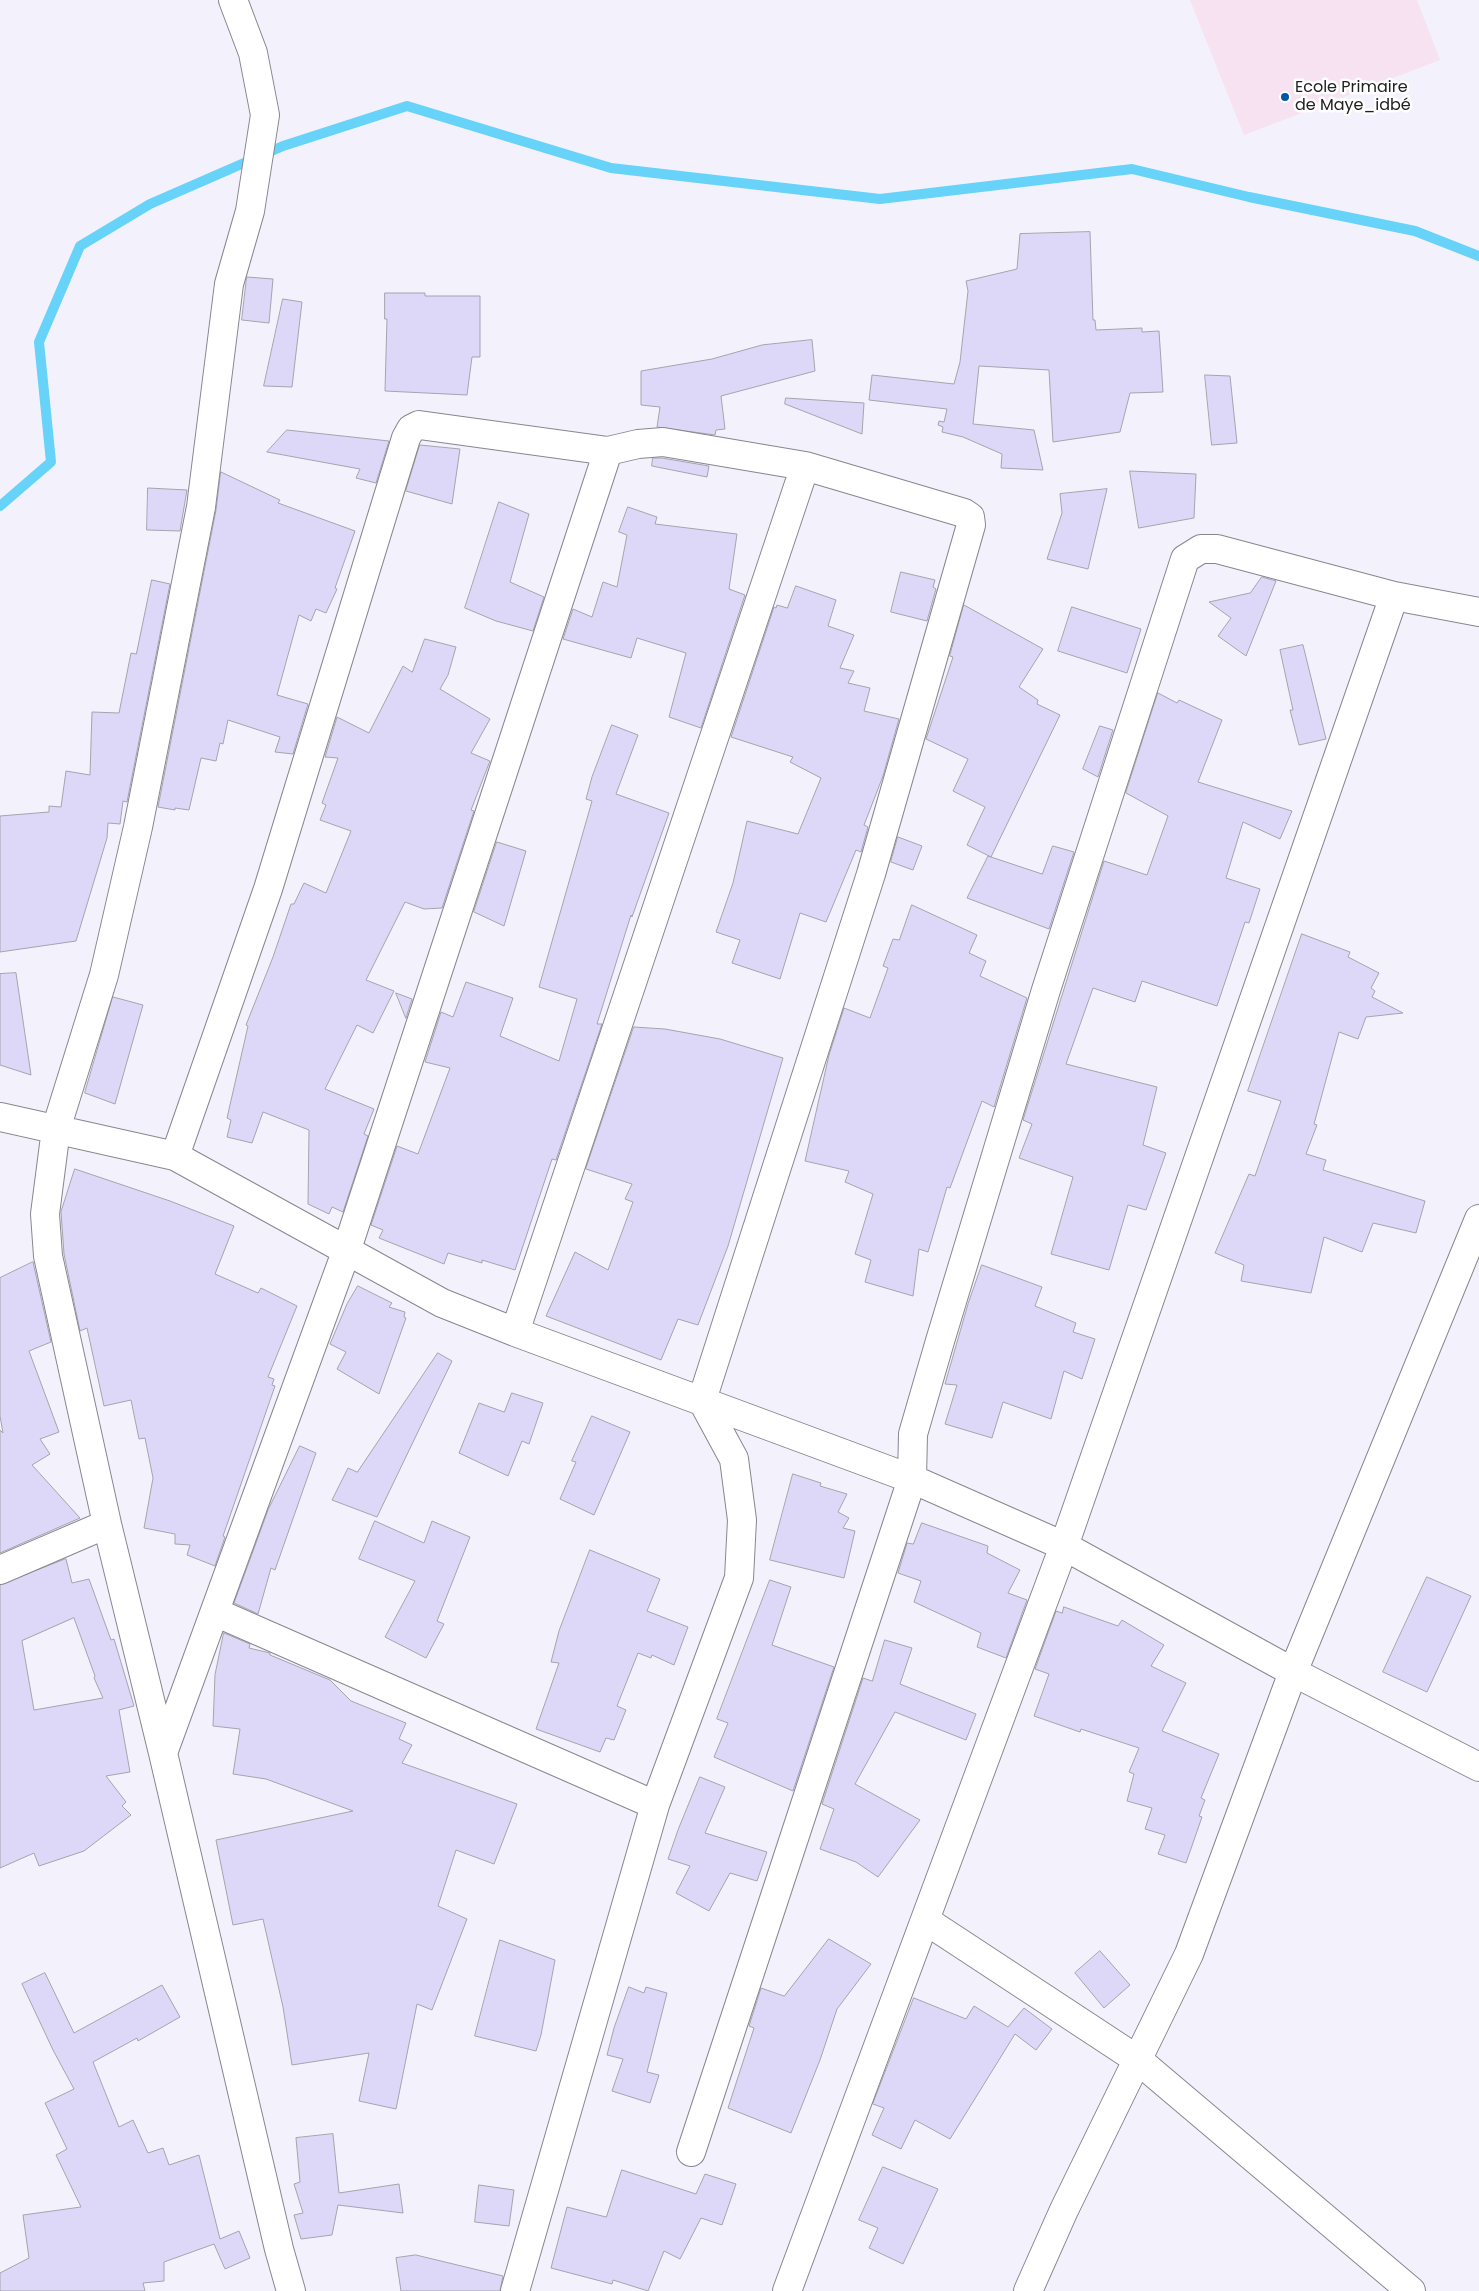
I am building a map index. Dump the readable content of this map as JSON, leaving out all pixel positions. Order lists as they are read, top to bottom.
{
  "places": ["Ecole Primaire de Maye_idbé"]
}
